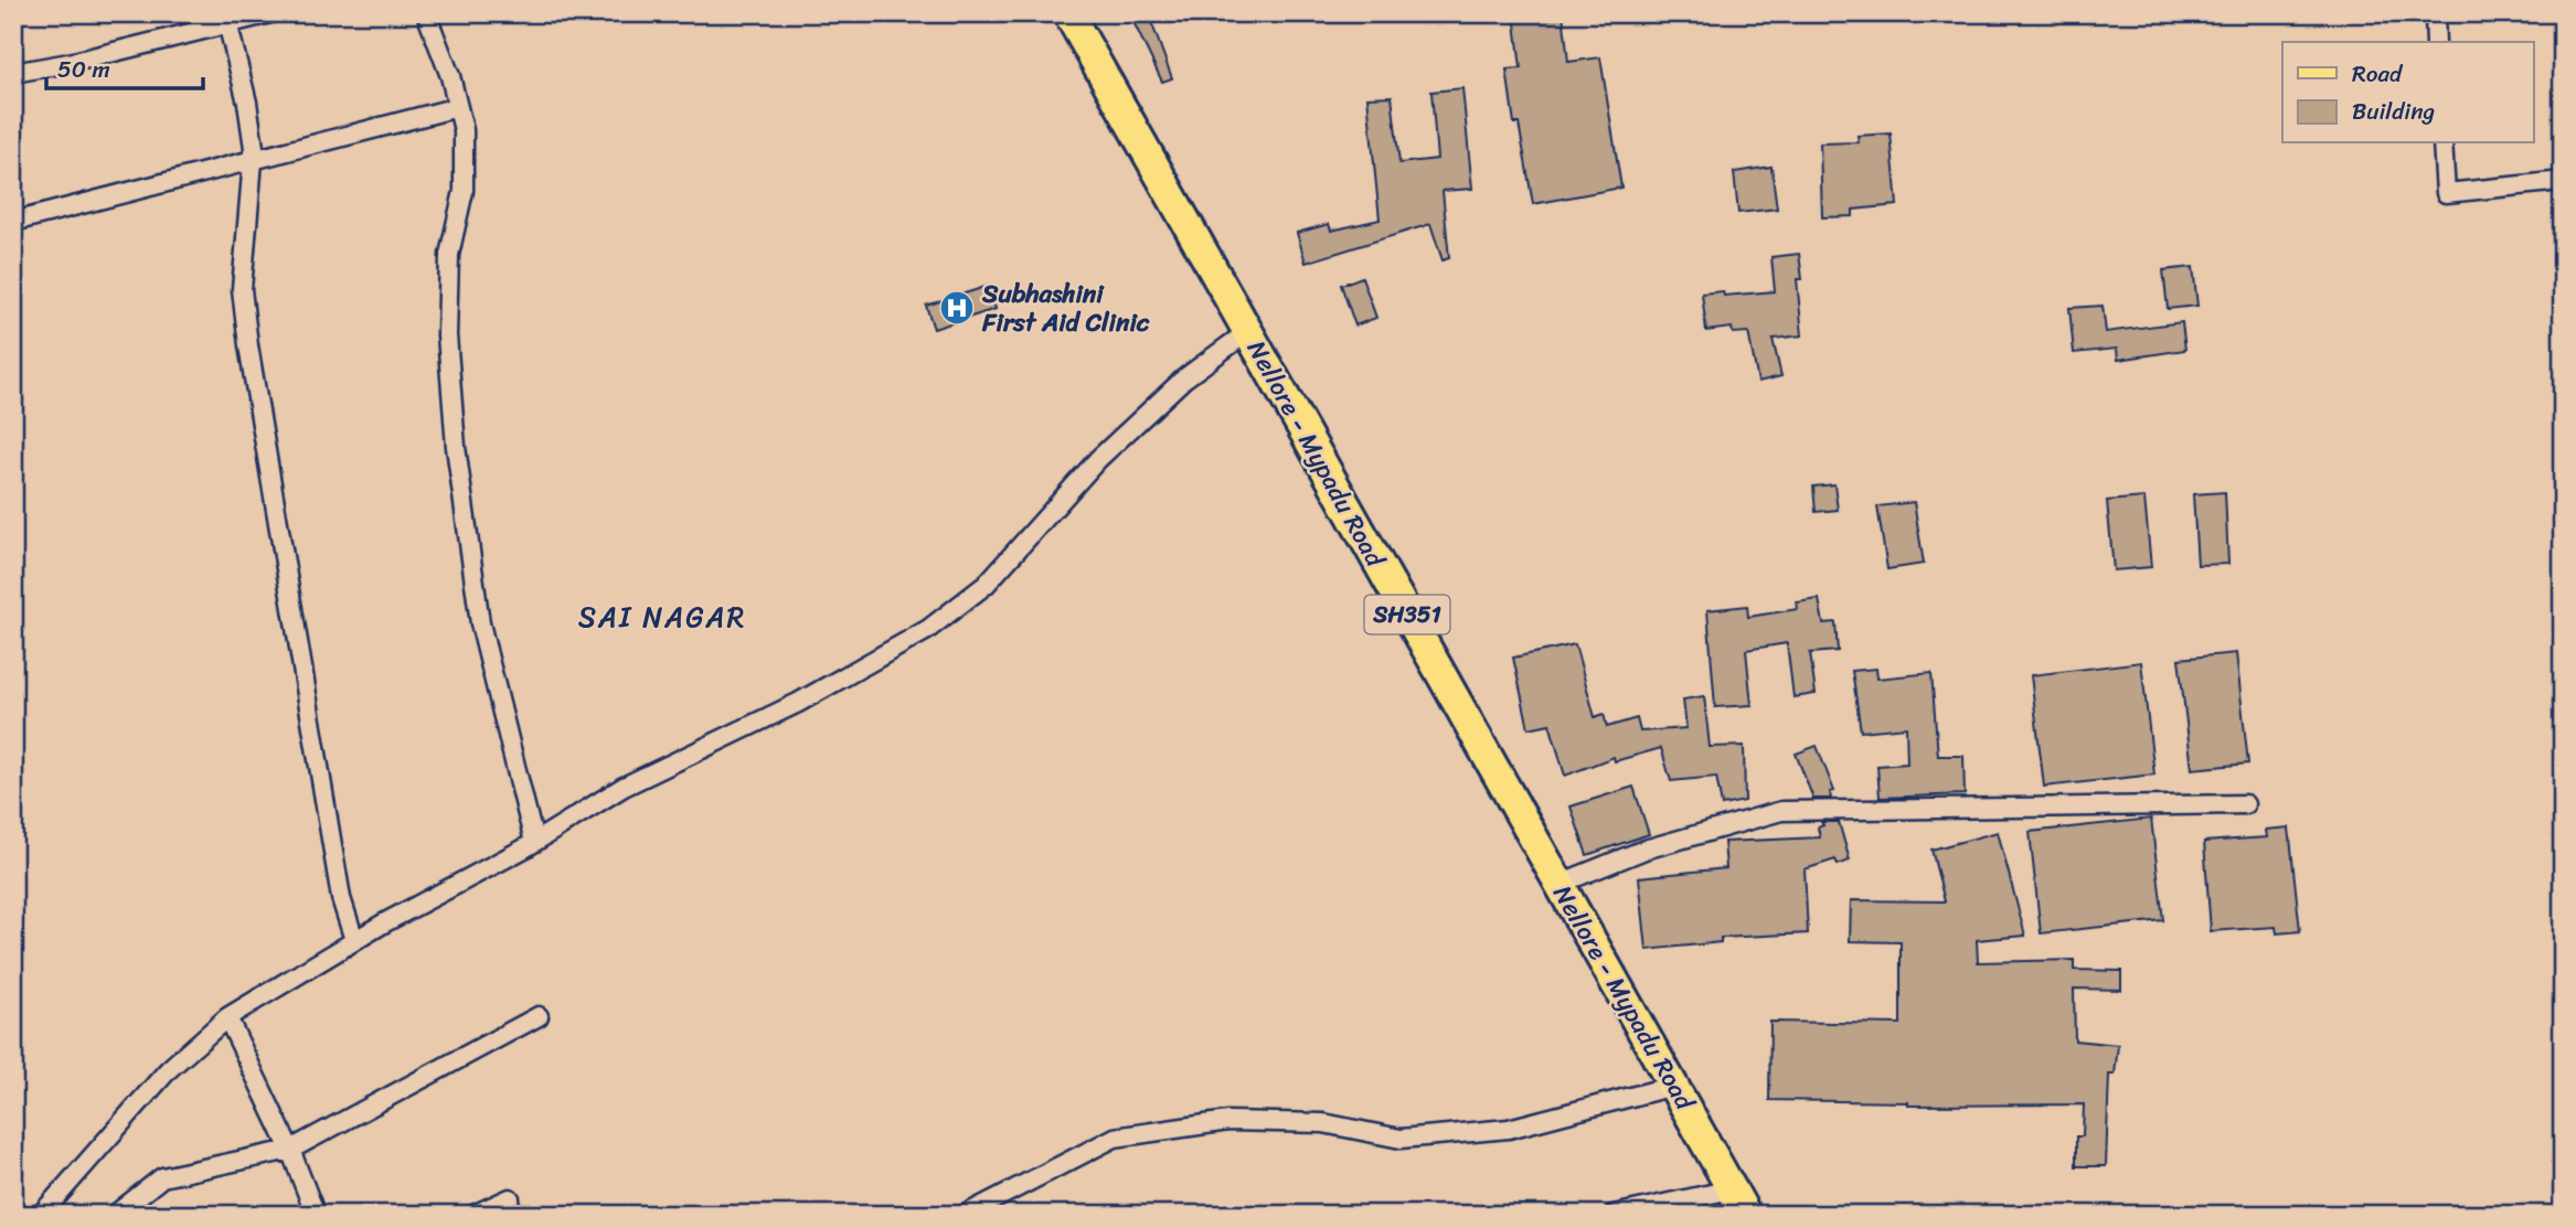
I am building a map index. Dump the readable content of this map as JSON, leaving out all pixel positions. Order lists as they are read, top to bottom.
{
  "streets": {
    "main road": ["Nellore - Mypadu Road", "SH351"]
  },
  "districts": ["SAI NAGAR"],
  "places": {
    "hospital": ["Subhashini First Aid Clinic"]
  },
  "legend": ["Road", "Building"],
  "scale_bar": "50 m"
}
